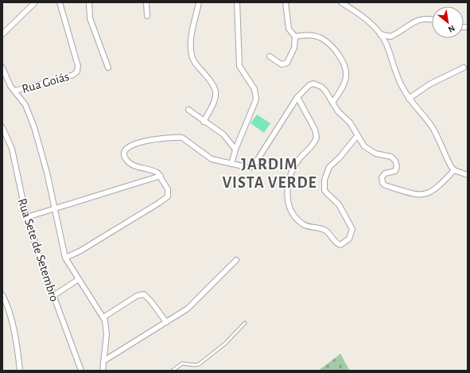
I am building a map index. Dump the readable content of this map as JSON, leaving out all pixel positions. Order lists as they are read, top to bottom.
{
  "streets": {
    "street": ["Rua Goiás", "Rua Sete de Setembro"]
  },
  "districts": ["JARDIM VISTA VERDE"],
  "north": "bottom right"
}
